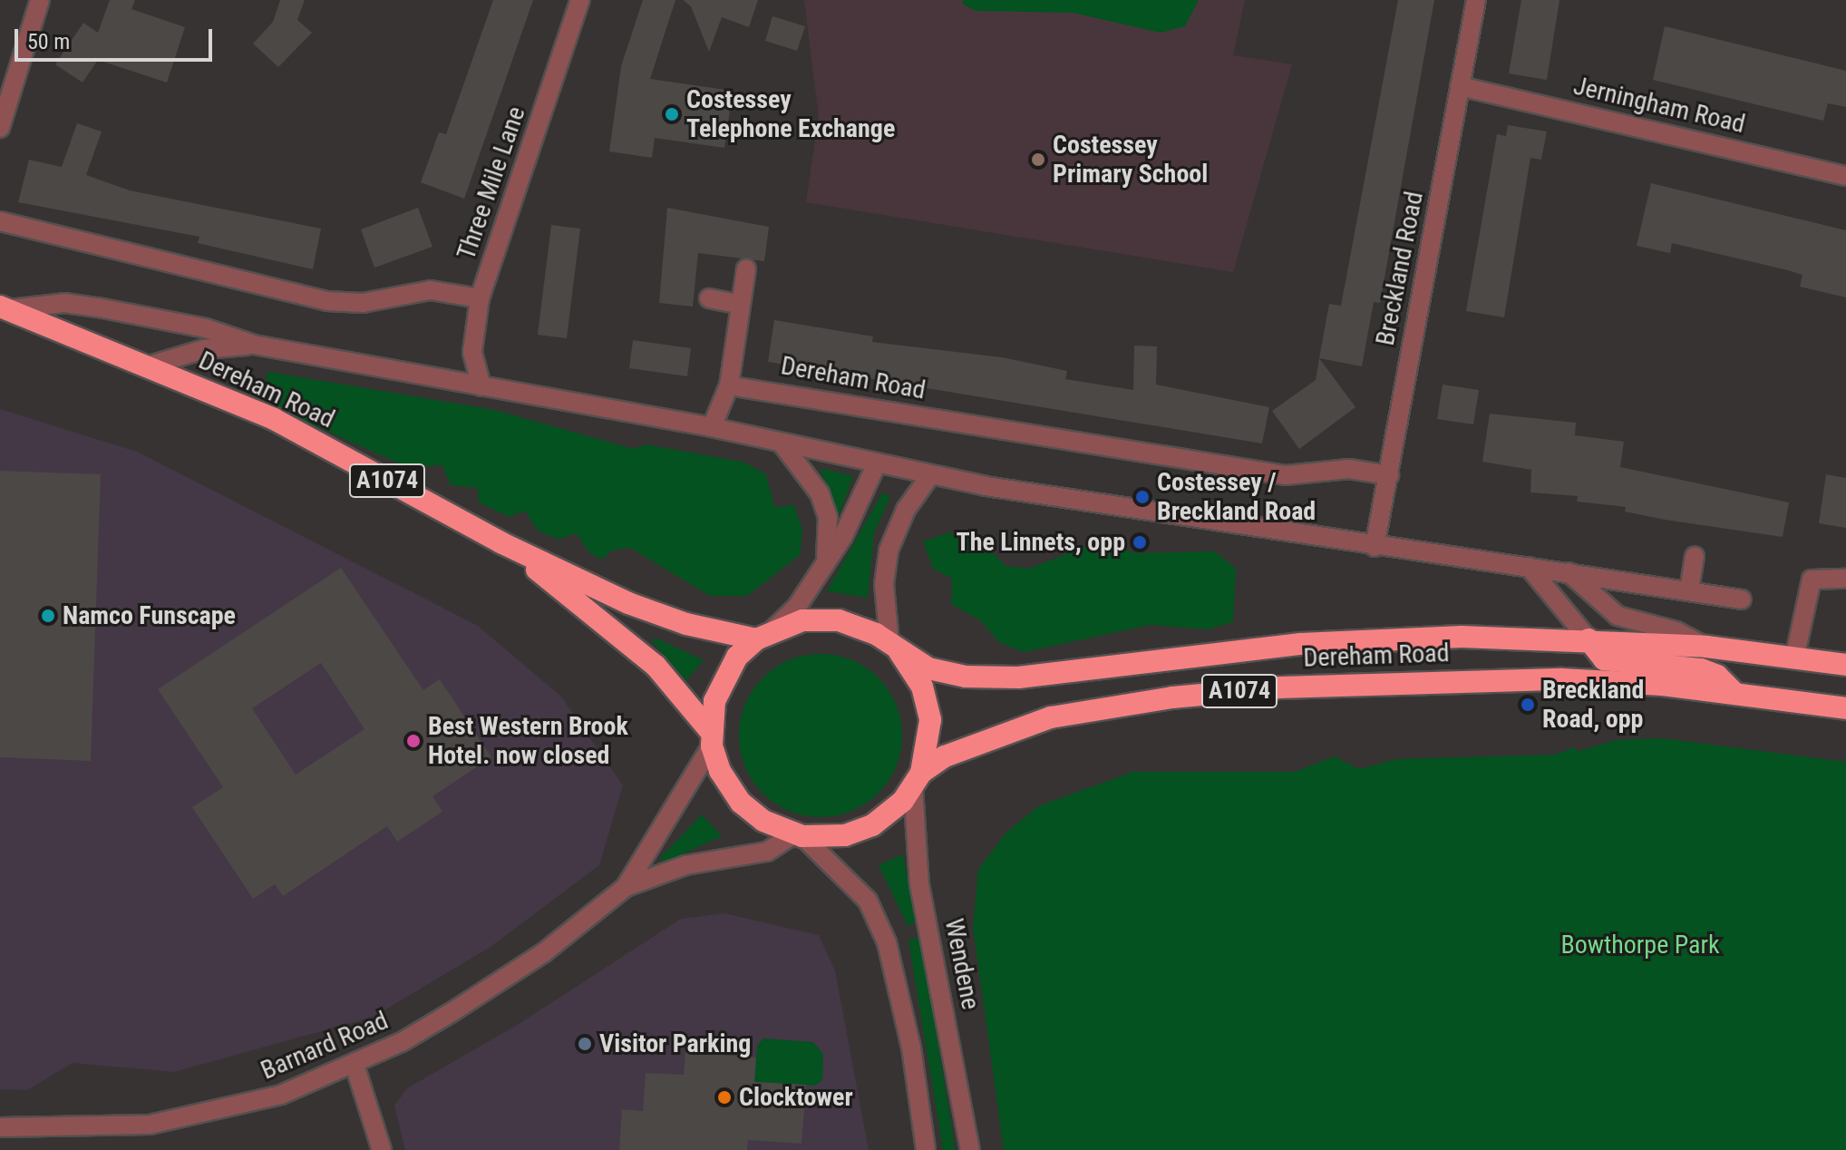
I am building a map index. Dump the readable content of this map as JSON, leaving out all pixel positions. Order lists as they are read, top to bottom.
{
  "streets": {
    "highway": ["Dereham Road", "A1074"],
    "street": [
      "Jerningham Road",
      "Three Mile Lane",
      "Breckland Road",
      "Wendene",
      "Barnard Road"
    ]
  },
  "crossings": [
    ["Jerningham Road", "Breckland Road"],
    ["Breckland Road", "Dereham Road"],
    ["Dereham Road", "A1074"],
    ["Dereham Road", "Wendene"],
    ["Dereham Road", "Barnard Road"],
    ["Wendene", "Barnard Road"]
  ],
  "parks": ["Bowthorpe Park"],
  "places": [
    "Costessey Telephone Exchange",
    "Costessey Primary School",
    "Costessey / Breckland Road",
    "The Linnets, opp",
    "Namco Funscape",
    "Breckland Road, opp",
    "Best Western Brook Hotel. now closed",
    "Visitor Parking",
    "Clocktower"
  ],
  "scale_bar": "50 m"
}
